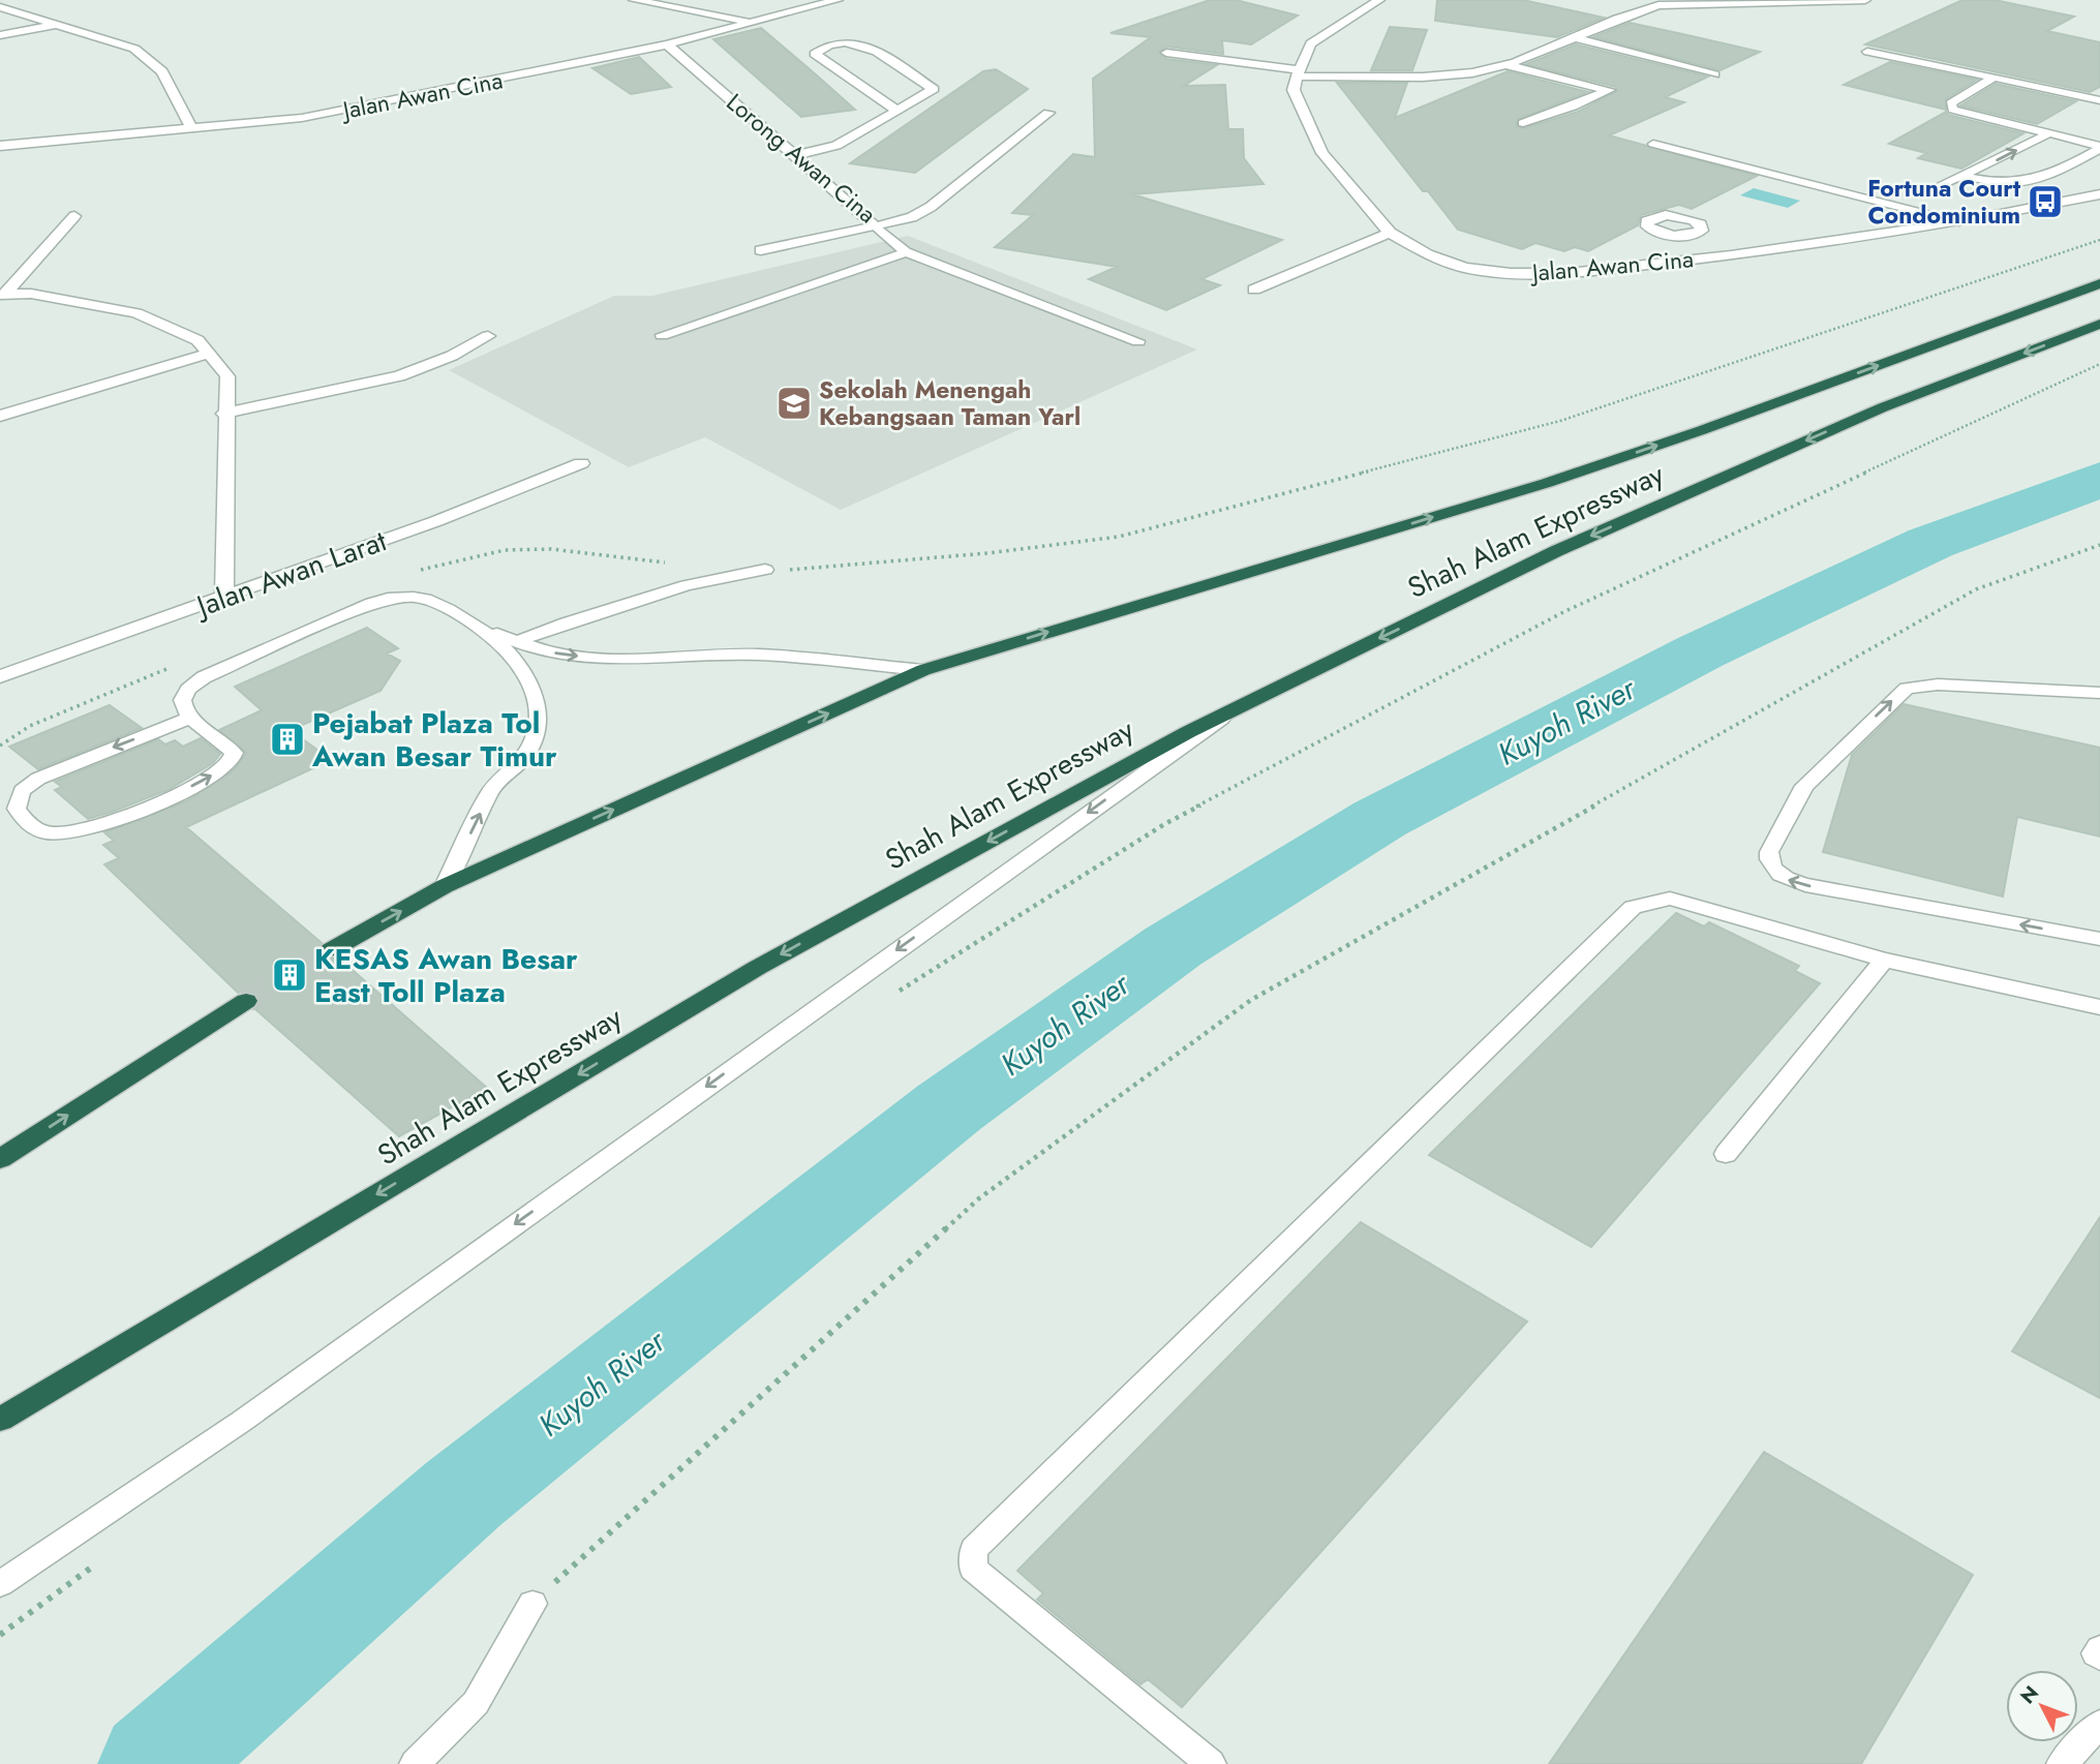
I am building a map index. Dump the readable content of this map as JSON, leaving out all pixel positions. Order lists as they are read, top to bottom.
{
  "streets": {
    "highway": ["Shah Alam Expressway"],
    "street": ["Jalan Awan Cina", "Lorong Awan Cina", "Jalan Awan Larat"]
  },
  "crossings": [
    ["Jalan Awan Cina", "Lorong Awan Cina"]
  ],
  "water": ["Kuyoh River"],
  "places": {
    "bus stop": ["Fortuna Court Condominium"],
    "school or university": ["Sekolah Menengah Kebangsaan Taman Yarl"],
    "building": ["Pejabat Plaza Tol Awan Besar Timur", "KESAS Awan Besar East Toll Plaza"]
  },
  "north": "top left"
}
